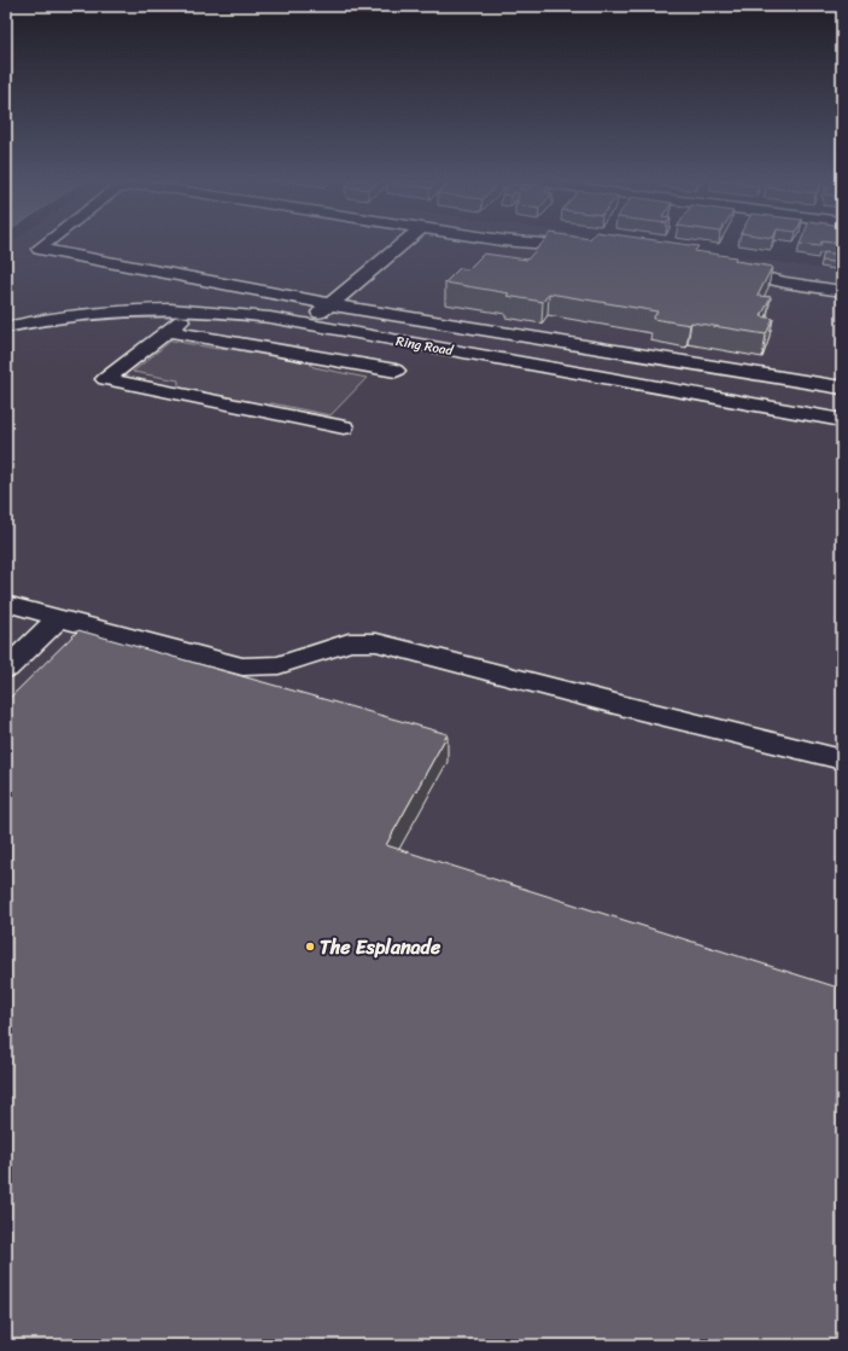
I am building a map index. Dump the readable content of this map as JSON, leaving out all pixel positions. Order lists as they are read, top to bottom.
{
  "streets": {
    "street": ["Ring Road"]
  },
  "places": ["The Esplanade"]
}
